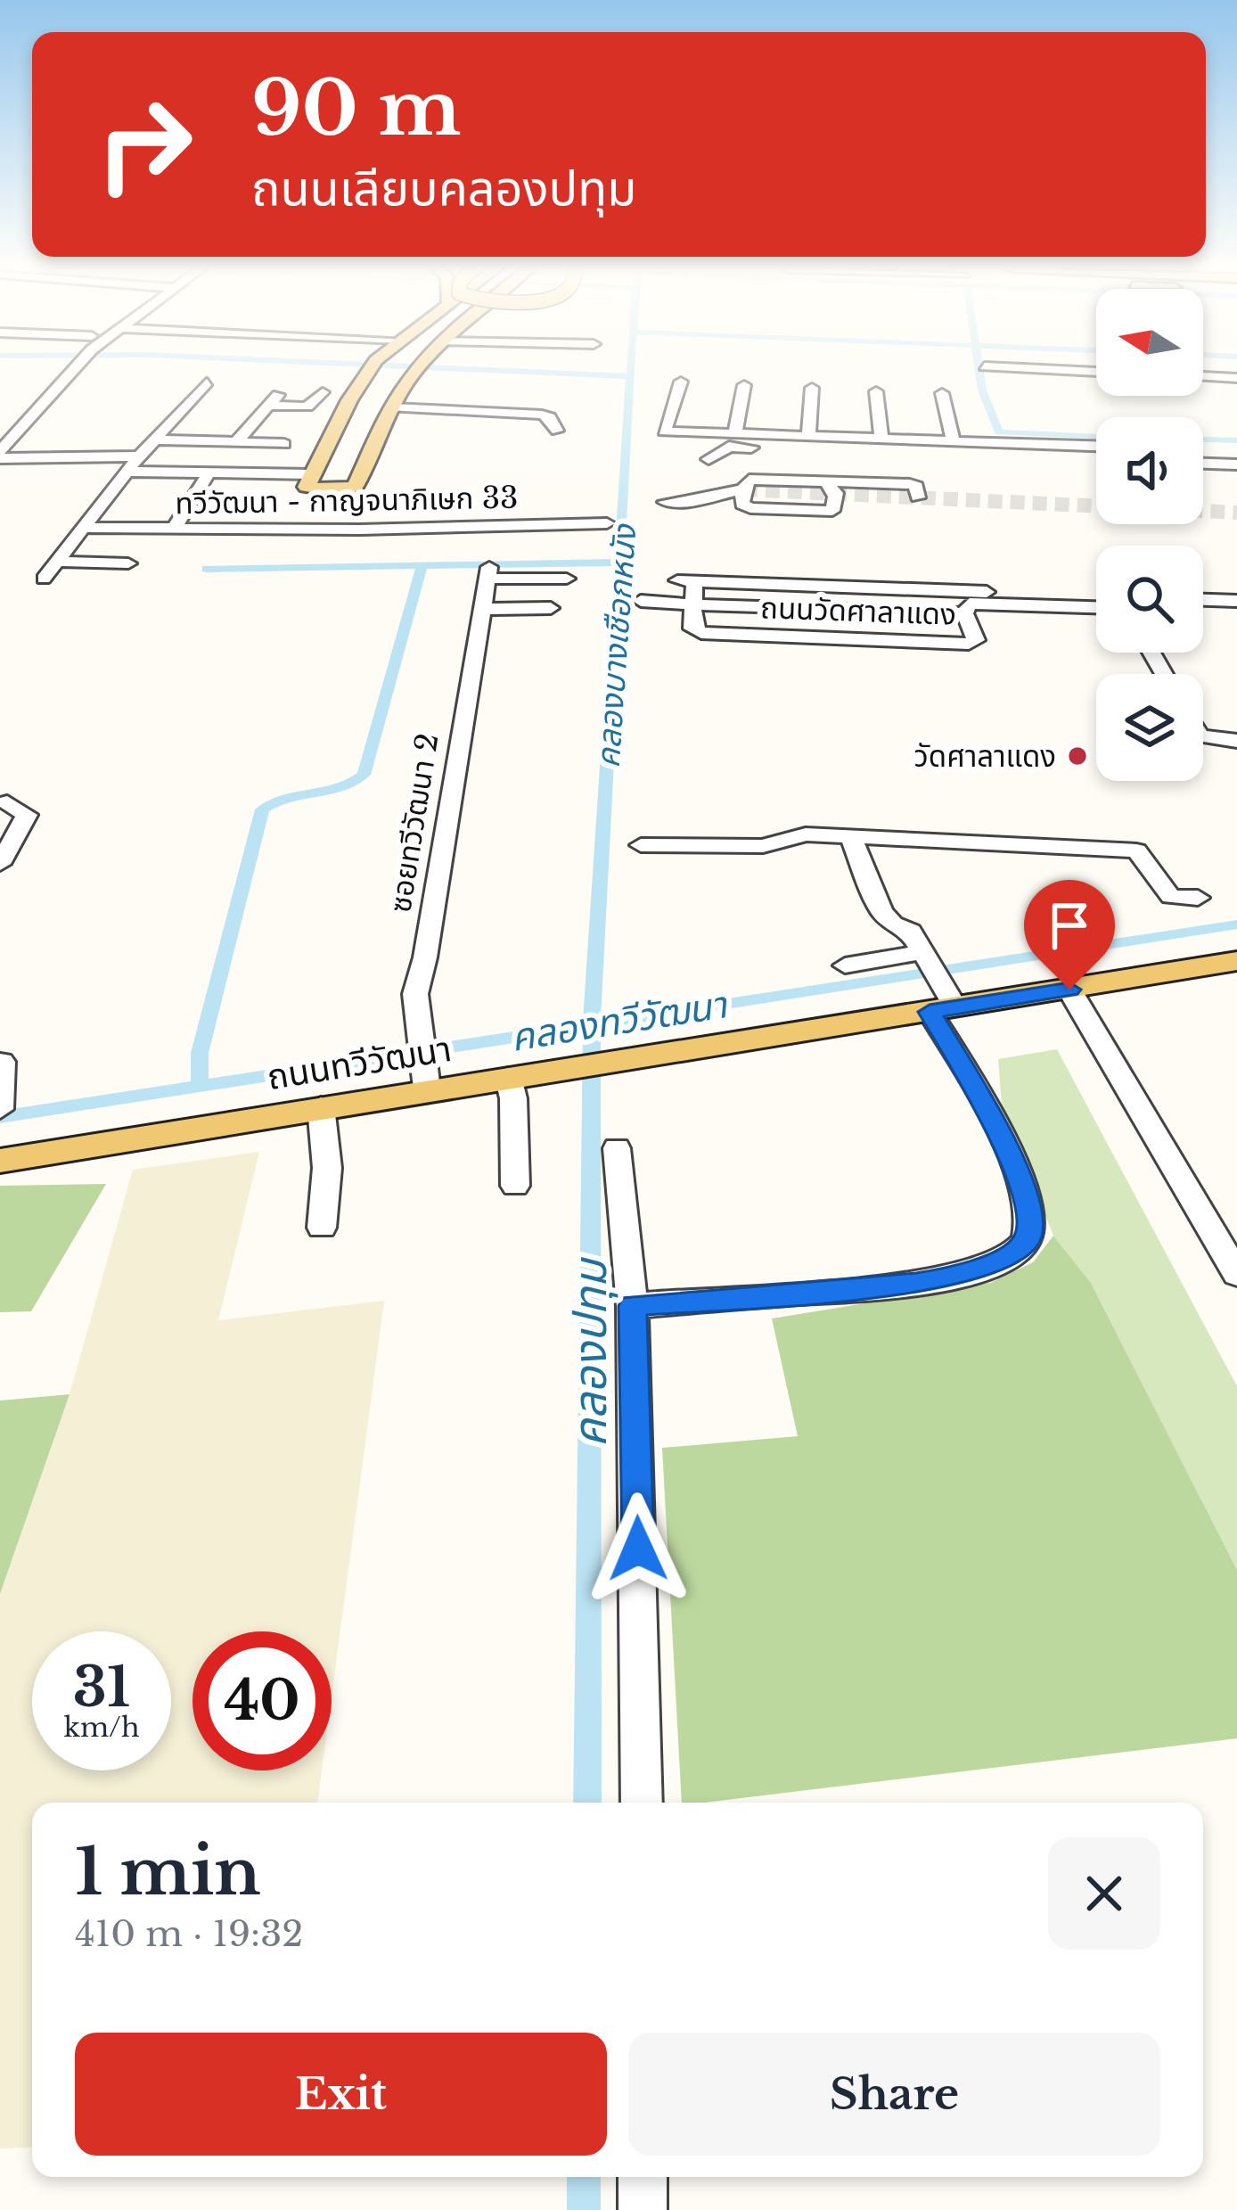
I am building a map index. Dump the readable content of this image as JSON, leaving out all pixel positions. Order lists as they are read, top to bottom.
{
  "streets": {
    "main road": ["ถนนทวีวัฒนา"],
    "street": ["ทวีวัฒนา - กาญจนาภิเษก 33", "ถนนวัดศาลาแดง", "ซอยทวีวัฒนา 2"]
  },
  "crossings": [
    ["ซอยทวีวัฒนา 2", "ถนนทวีวัฒนา"]
  ],
  "water": ["คลองบางเชือกหนัง", "คลองทวีวัฒนา", "คลองปทุม"],
  "places": ["วัดศาลาแดง"],
  "north": "left",
  "page": {
    "turn": ["90 m", "ถนนเลียบคลองปทุม"],
    "speed": "31 km/h",
    "limit": "40",
    "heading": ["1 min", "410 m · 19:32"],
    "buttons": ["Exit", "Share"]
  }
}
